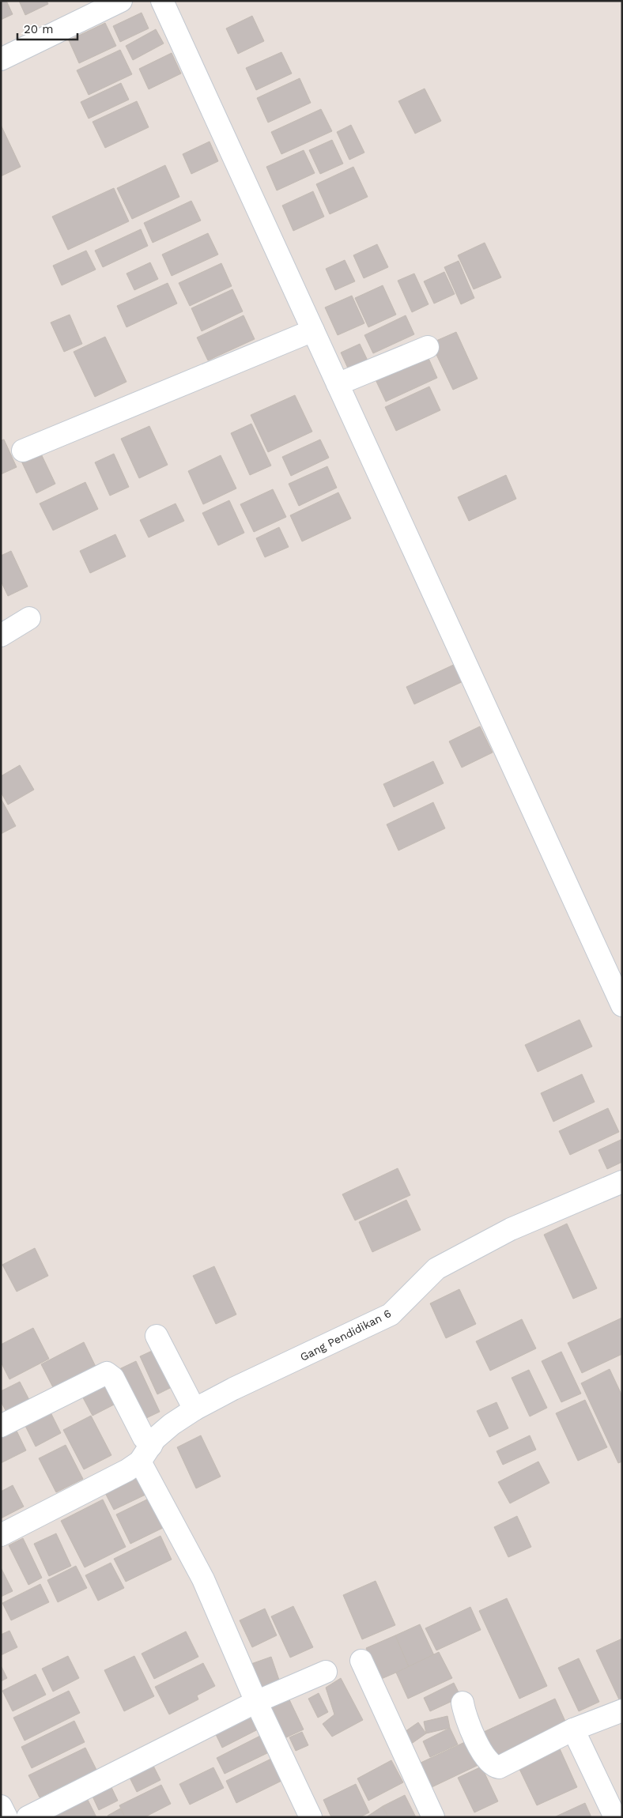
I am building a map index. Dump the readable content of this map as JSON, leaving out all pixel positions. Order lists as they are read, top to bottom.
{
  "streets": {
    "street": ["Gang Pendidikan 6"]
  },
  "scale_bar": "20 m"
}
